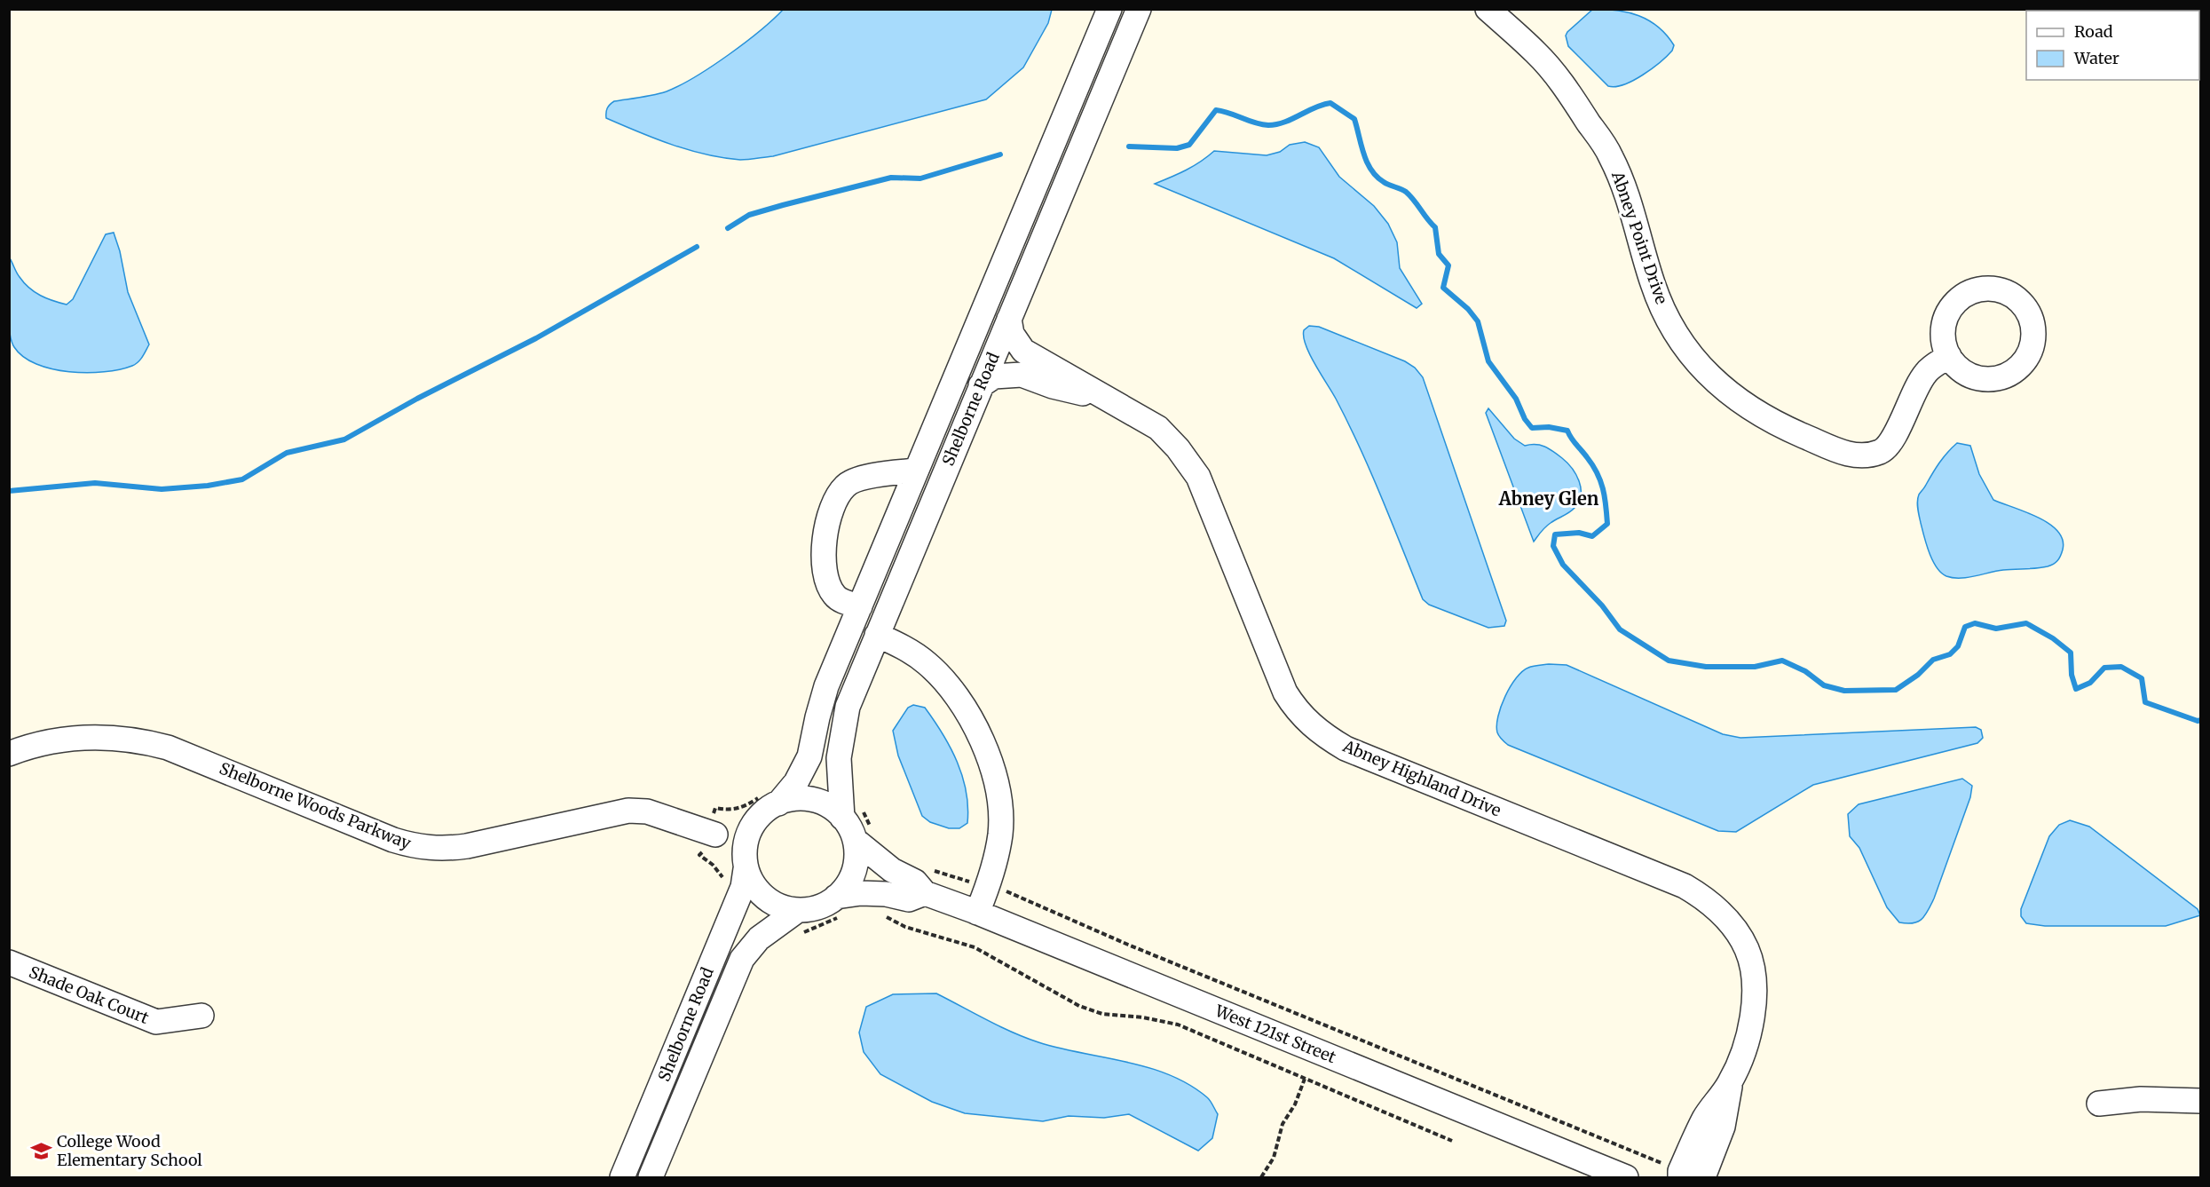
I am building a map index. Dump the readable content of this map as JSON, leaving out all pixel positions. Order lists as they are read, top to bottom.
{
  "streets": {
    "street": [
      "Abney Point Drive",
      "Shelborne Road",
      "Abney Highland Drive",
      "Shelborne Woods Parkway",
      "Shade Oak Court",
      "West 121st Street"
    ]
  },
  "crossings": [
    ["Shelborne Road", "Abney Highland Drive"]
  ],
  "districts": ["Abney Glen"],
  "places": {
    "school or university": ["College Wood Elementary School"]
  },
  "legend": ["Road", "Water"]
}
